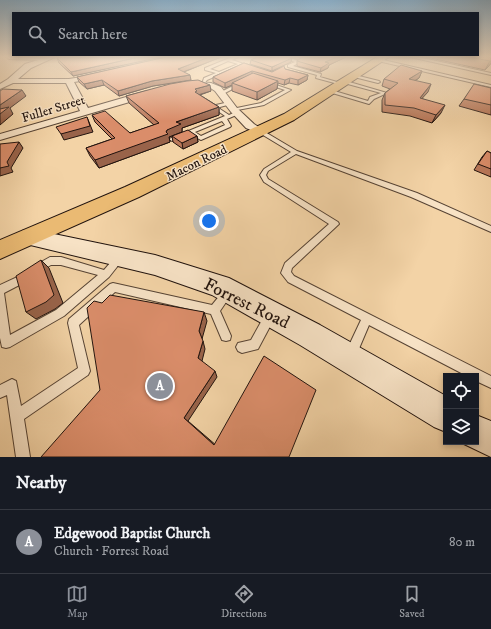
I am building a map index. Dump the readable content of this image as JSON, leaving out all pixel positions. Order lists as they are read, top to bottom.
{
  "streets": {
    "main road": ["Macon Road", "Forrest Road"],
    "street": ["Fuller Street"]
  },
  "crossings": [
    ["Macon Road", "Forrest Road"]
  ],
  "page": {
    "search": "Search here",
    "pins": "A",
    "heading": "Nearby",
    "list": [
      {
        "mark": "A",
        "name": "Edgewood Baptist Church",
        "note": "Church · Forrest Road",
        "value": "80 m"
      }
    ],
    "nav": ["Map", "Directions", "Saved"]
  }
}
